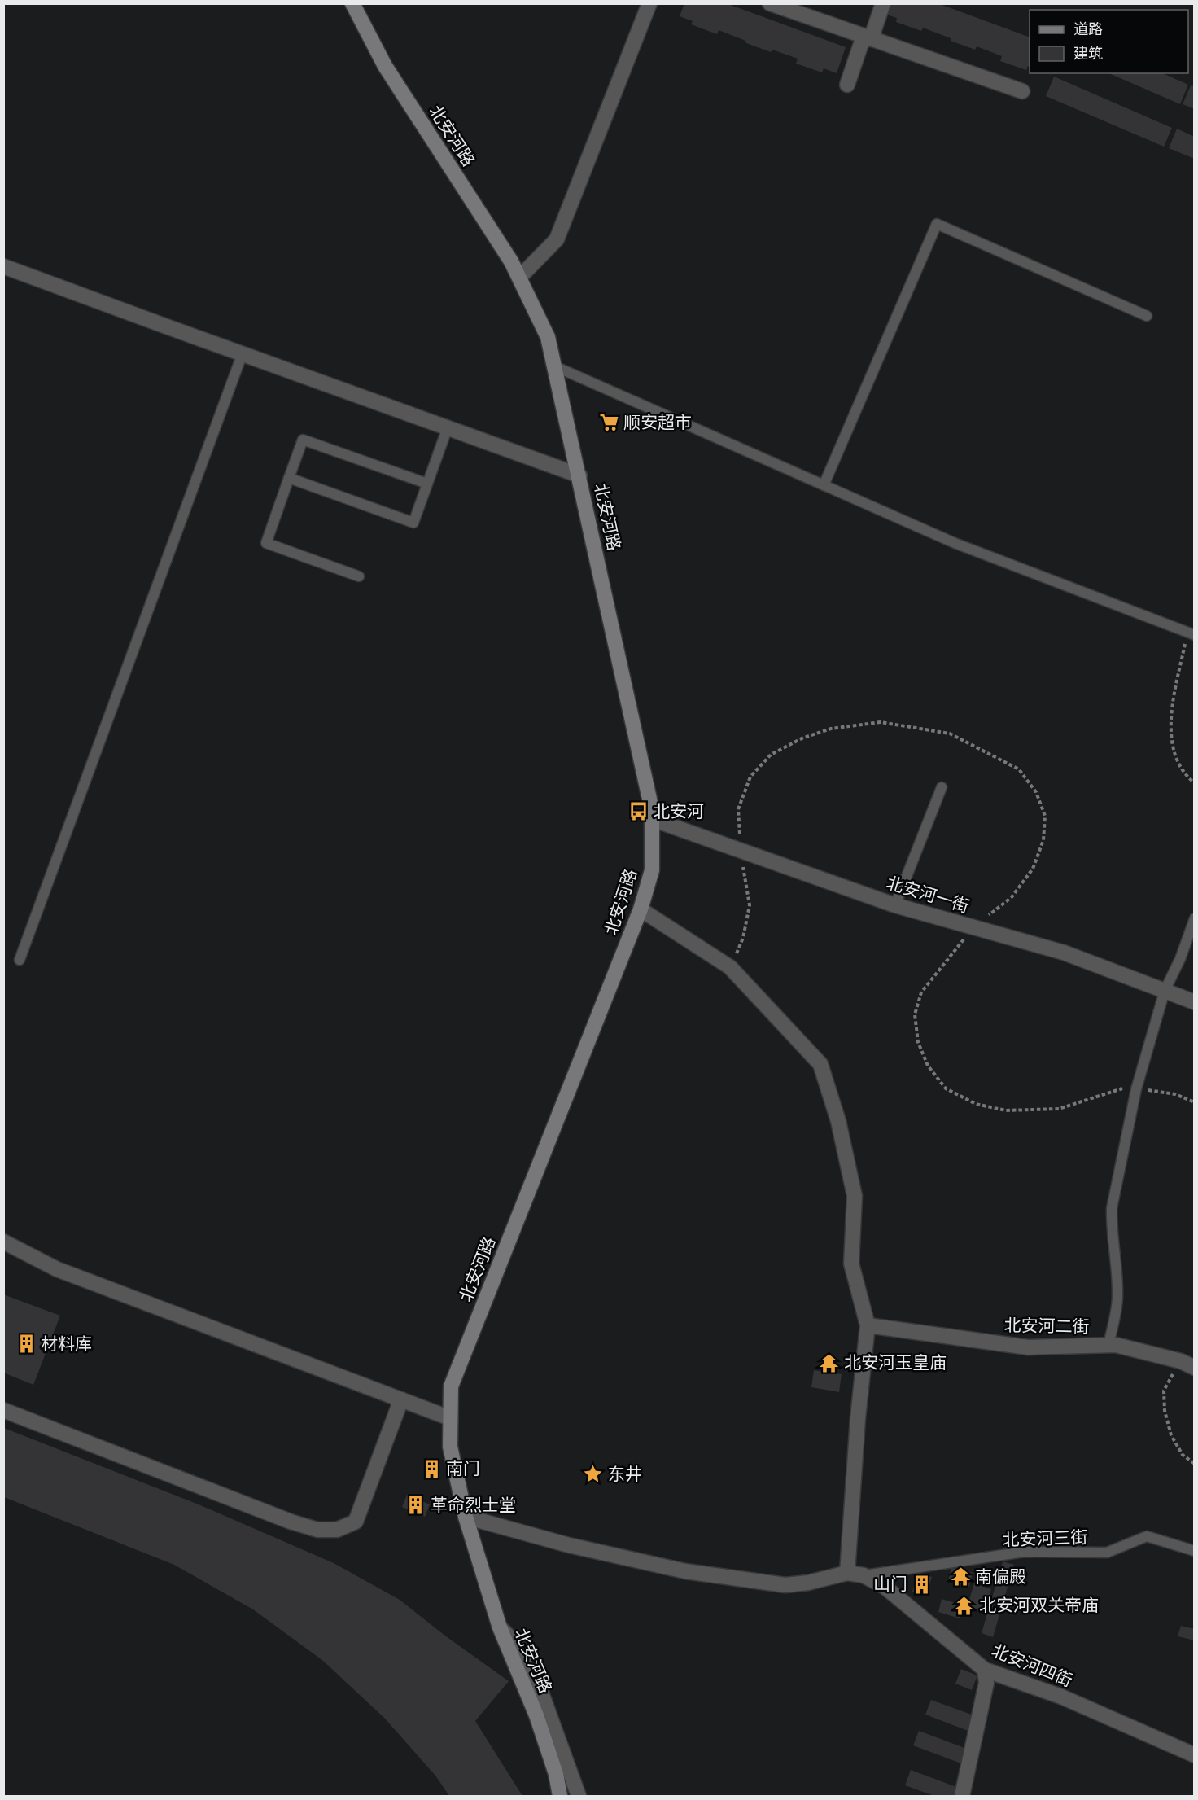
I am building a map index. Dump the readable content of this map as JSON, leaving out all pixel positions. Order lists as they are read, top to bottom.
{
  "streets": {
    "main road": ["北安河路"],
    "street": ["北安河一街", "北安河二街", "北安河四街"],
    "lane": ["北安河三街"]
  },
  "crossings": [
    ["北安河路", "北安河一街"],
    ["北安河三街", "北安河四街"]
  ],
  "places": {
    "supermarket": ["顺安超市"],
    "bus stop": ["北安河"],
    "building": [
      "材料库",
      "南门",
      "革命烈士堂",
      "山门"
    ],
    "temple": ["北安河玉皇庙", "南偏殿", "北安河双关帝庙"],
    "place": ["东井"]
  },
  "legend": ["道路", "建筑"]
}
